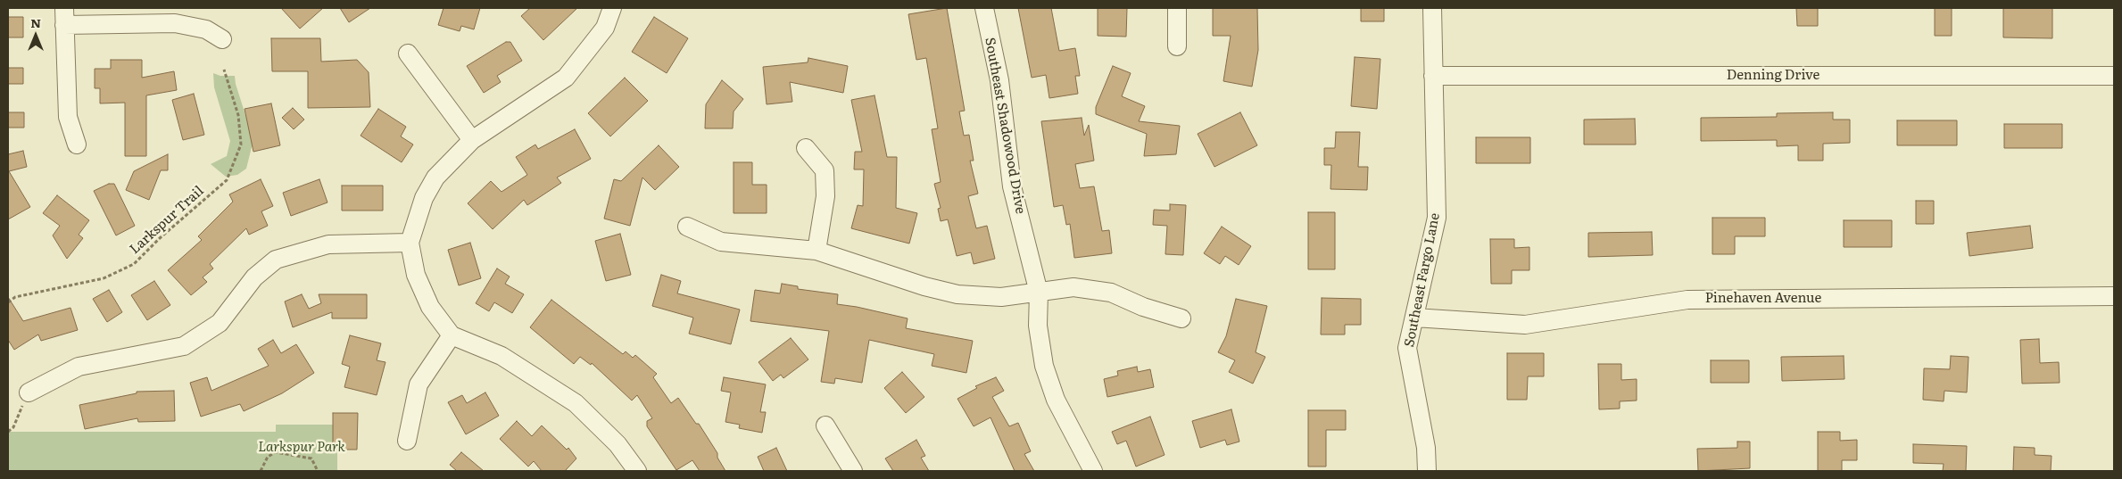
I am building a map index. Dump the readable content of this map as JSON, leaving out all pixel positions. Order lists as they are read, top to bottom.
{
  "streets": {
    "street": [
      "Denning Drive",
      "Southeast Shadowood Drive",
      "Southeast Fargo Lane",
      "Pinehaven Avenue"
    ],
    "path": ["Larkspur Trail"]
  },
  "crossings": [
    ["Denning Drive", "Southeast Fargo Lane"],
    ["Southeast Fargo Lane", "Pinehaven Avenue"]
  ],
  "parks": ["Larkspur Park"],
  "north": "top"
}
